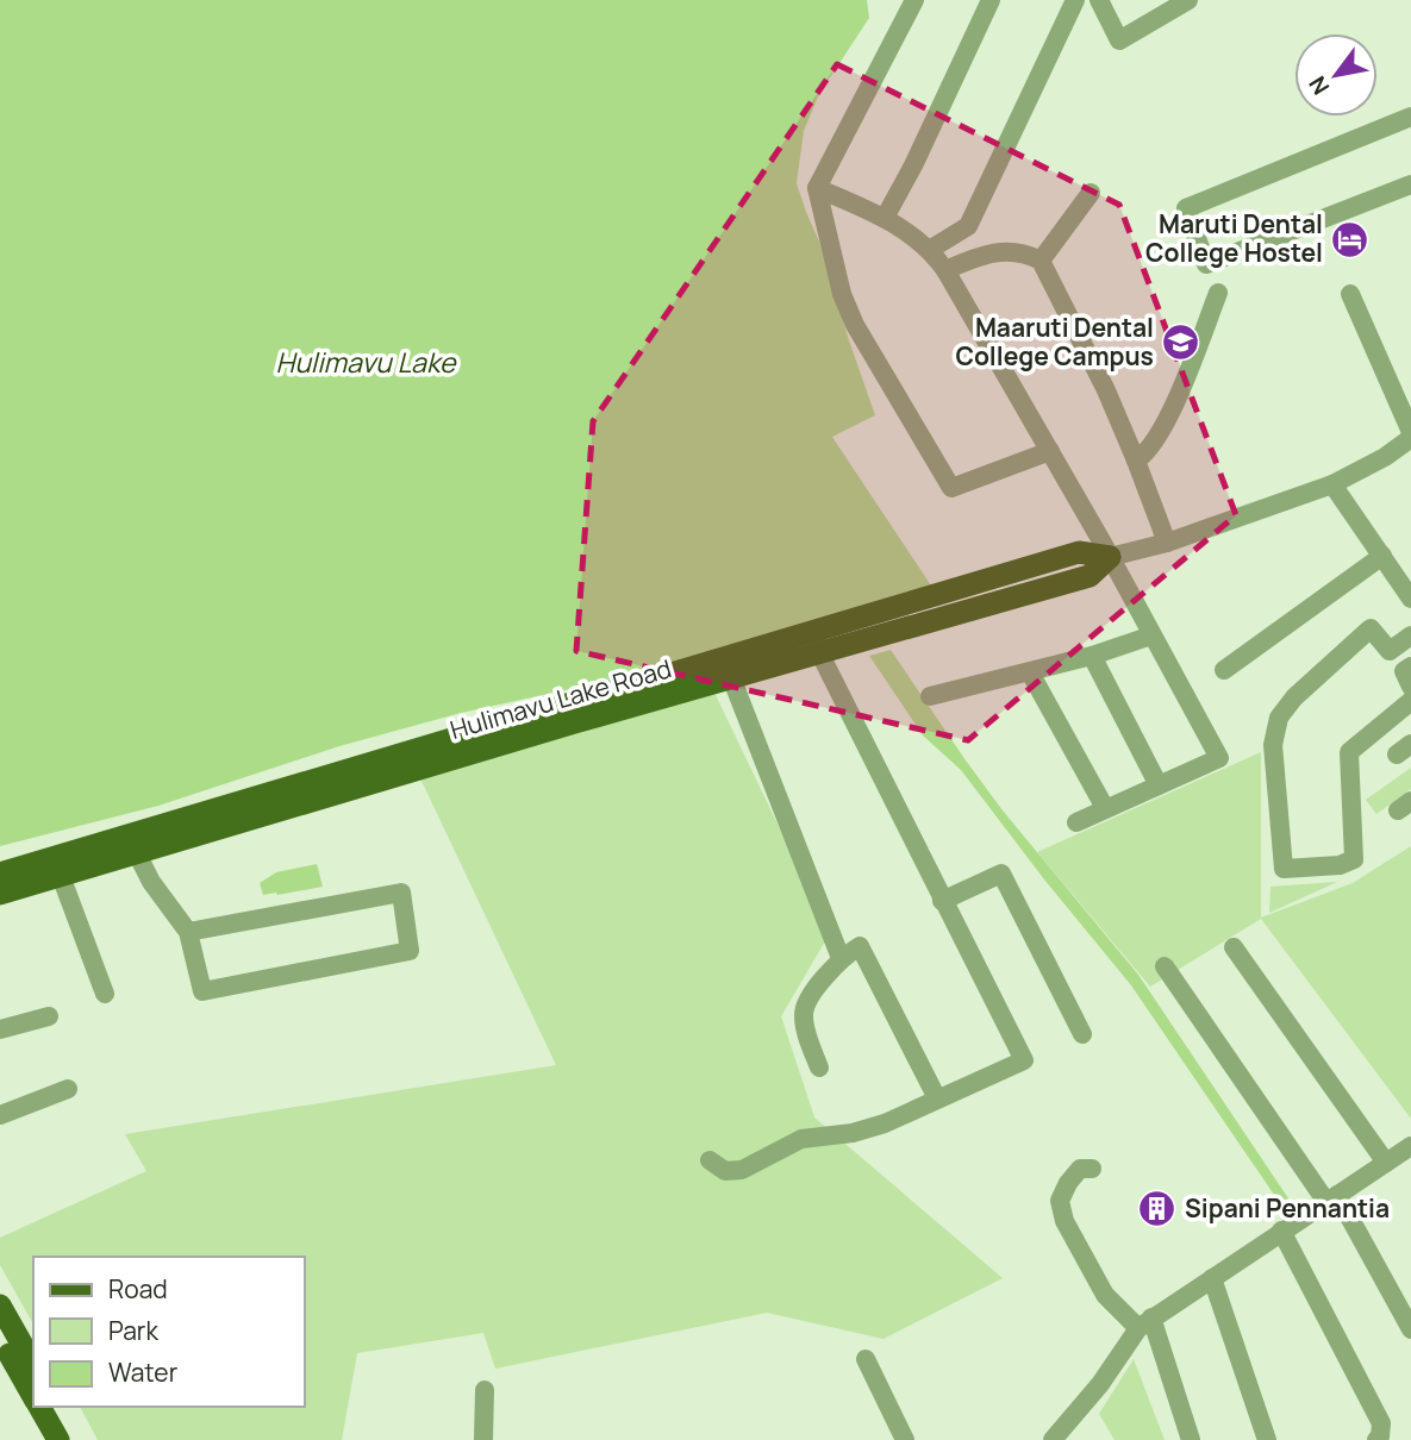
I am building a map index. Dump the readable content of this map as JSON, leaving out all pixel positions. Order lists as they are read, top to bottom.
{
  "streets": {
    "main road": ["Hulimavu Lake Road"]
  },
  "water": ["Hulimavu Lake"],
  "places": {
    "hotel": ["Maruti Dental College Hostel"],
    "school or university": ["Maaruti Dental College Campus"],
    "building": ["Sipani Pennantia"]
  },
  "legend": ["Road", "Park", "Water"],
  "north": "bottom left"
}
